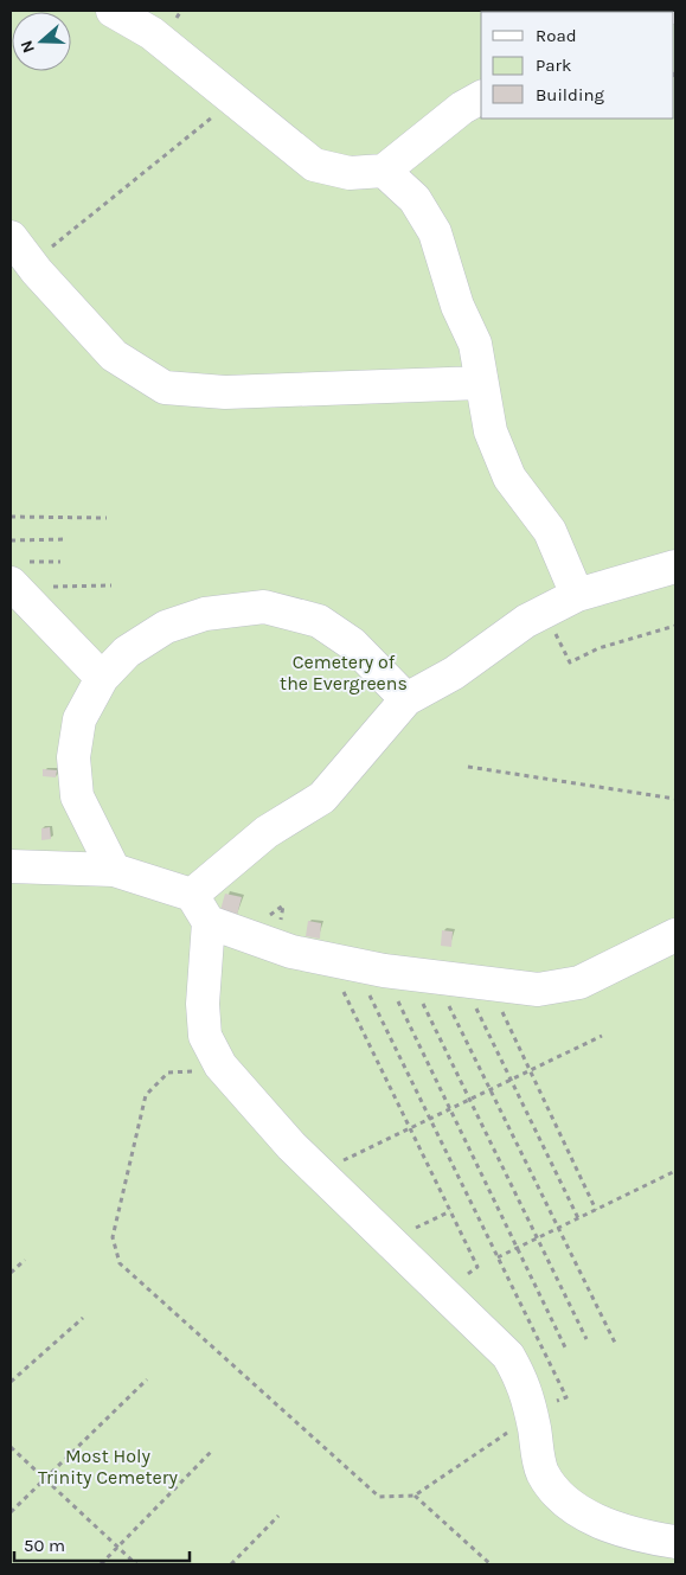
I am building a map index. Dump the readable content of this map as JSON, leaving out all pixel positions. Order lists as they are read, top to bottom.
{
  "parks": ["Cemetery of the Evergreens", "Most Holy Trinity Cemetery"],
  "legend": ["Road", "Park", "Building"],
  "scale_bar": "50 m",
  "north": "left"
}
